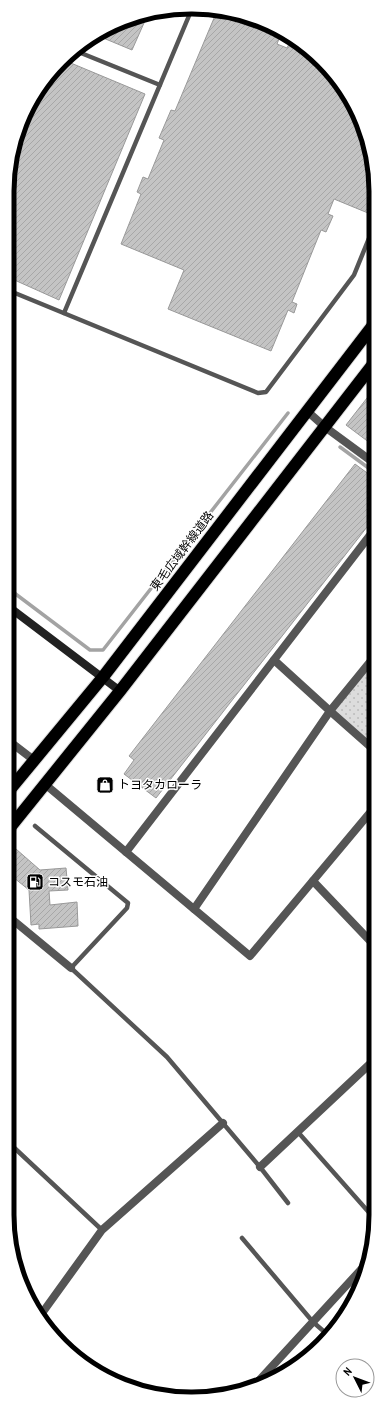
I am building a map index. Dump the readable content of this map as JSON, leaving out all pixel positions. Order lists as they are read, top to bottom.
{
  "streets": {
    "highway": ["東毛広域幹線道路"]
  },
  "places": {
    "shop": ["トヨタカローラ"],
    "fuel station": ["コスモ石油"]
  },
  "north": "top left"
}
